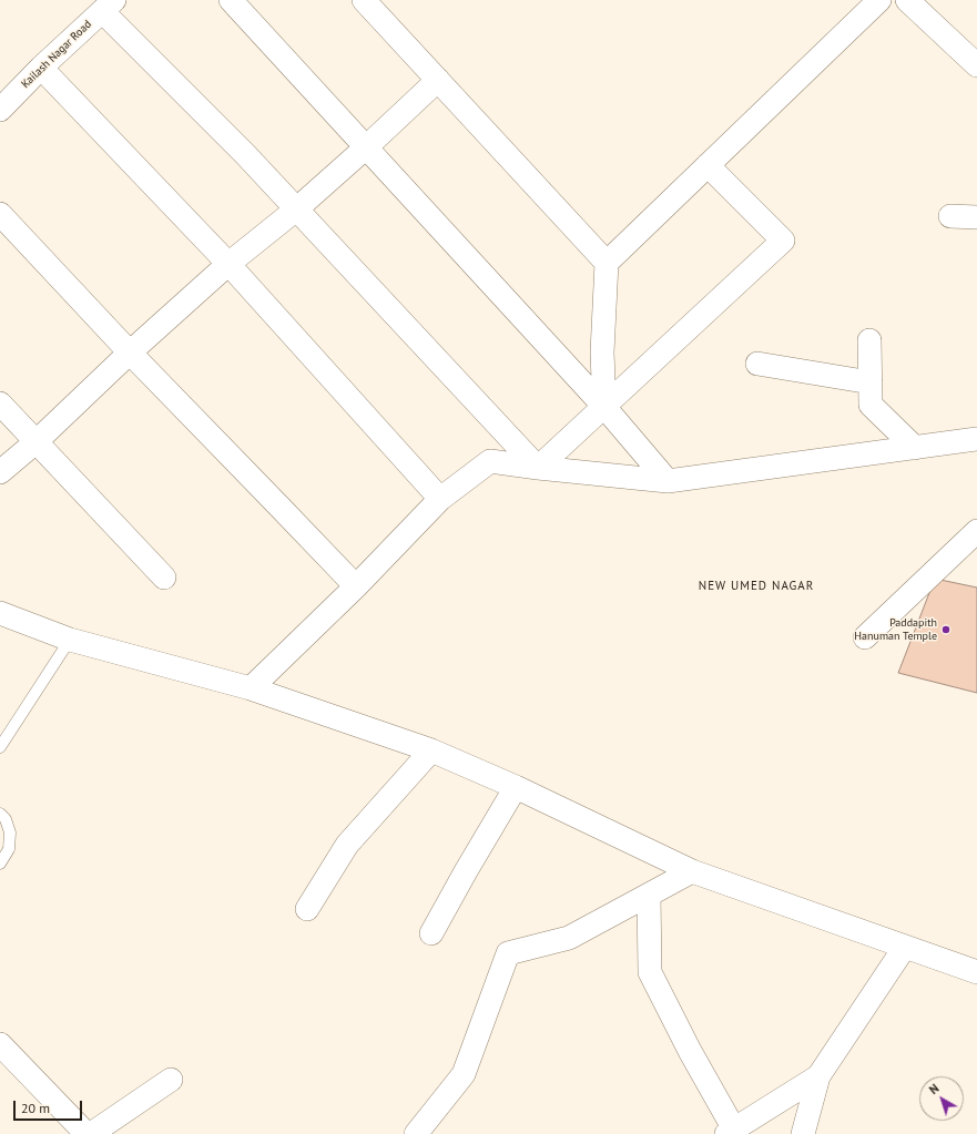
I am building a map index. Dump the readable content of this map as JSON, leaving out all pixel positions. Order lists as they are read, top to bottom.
{
  "streets": {
    "street": ["Kailash Nagar Road"]
  },
  "districts": ["NEW UMED NAGAR"],
  "places": ["Paddapith Hanuman Temple"],
  "scale_bar": "20 m",
  "north": "top left"
}
